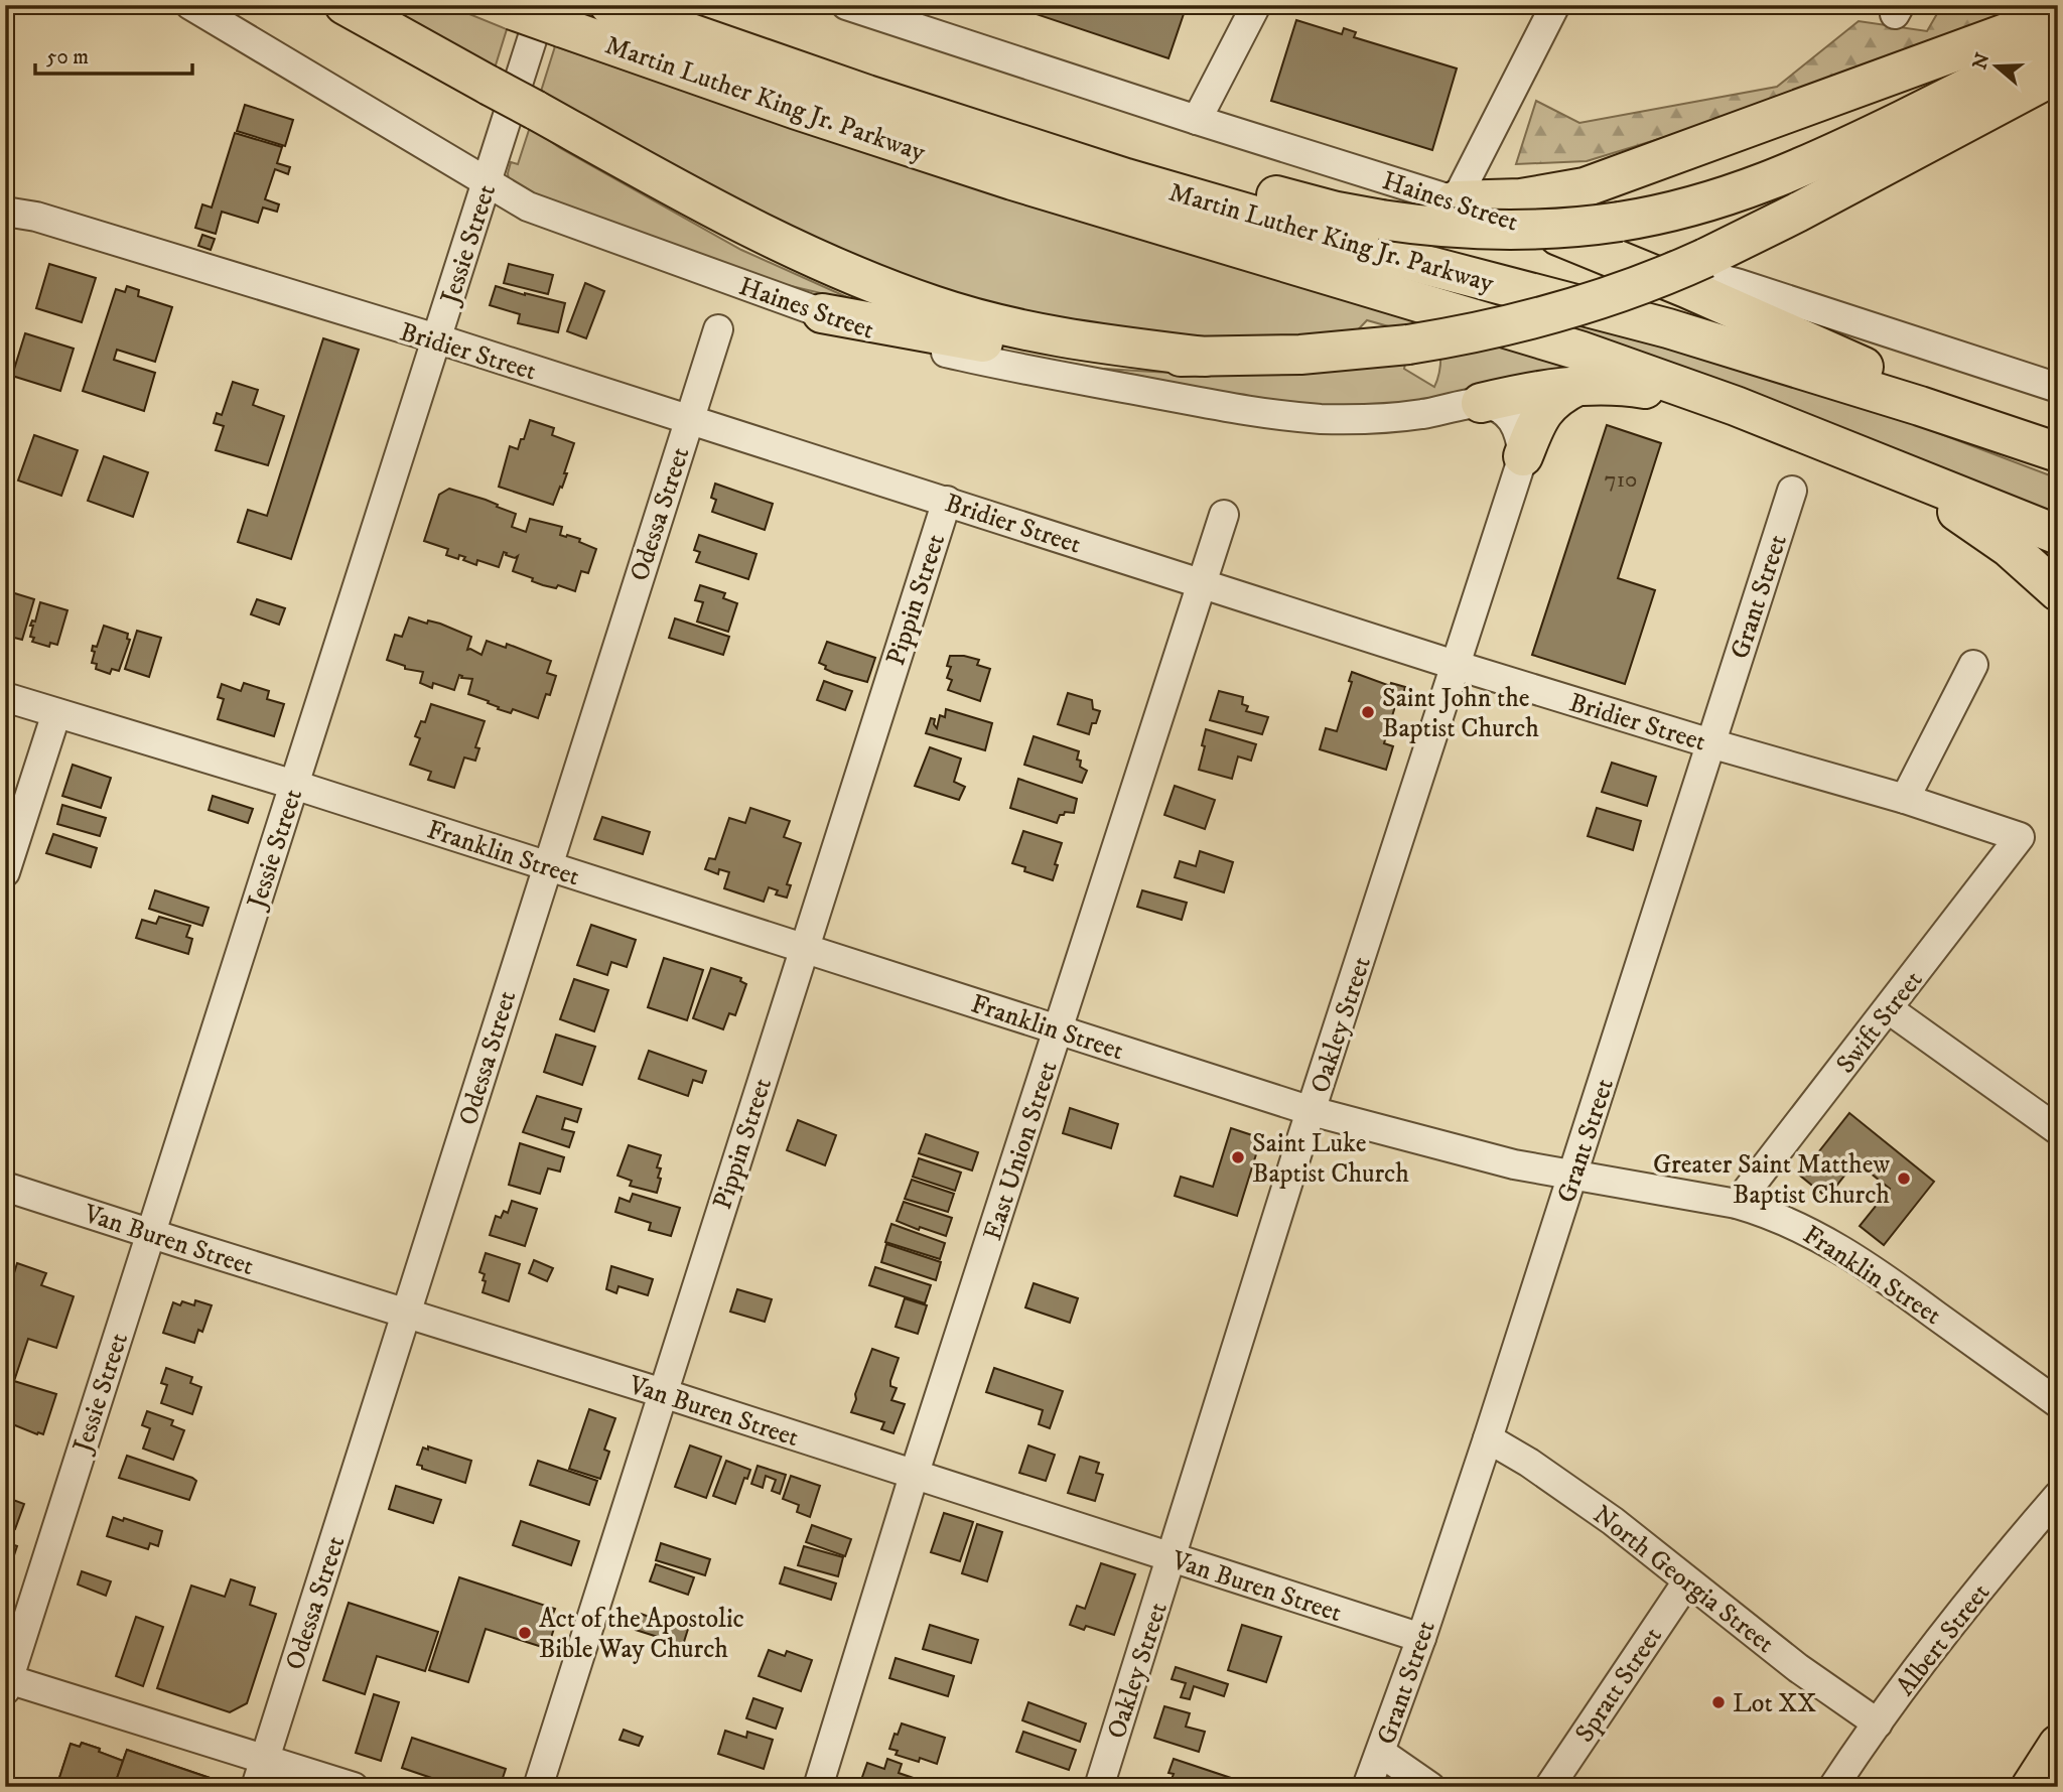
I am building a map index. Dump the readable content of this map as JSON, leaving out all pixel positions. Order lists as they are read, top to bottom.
{
  "streets": {
    "highway": ["Martin Luther King Jr. Parkway"],
    "street": [
      "Haines Street",
      "Jessie Street",
      "Bridier Street",
      "Odessa Street",
      "Grant Street",
      "Pippin Street",
      "Franklin Street",
      "Swift Street",
      "Oakley Street",
      "East Union Street",
      "Van Buren Street",
      "North Georgia Street",
      "Albert Street",
      "Spratt Street"
    ]
  },
  "crossings": [
    ["Martin Luther King Jr. Parkway", "Jessie Street"],
    ["Haines Street", "Jessie Street"],
    ["Jessie Street", "Bridier Street"],
    ["Jessie Street", "Franklin Street"],
    ["Jessie Street", "Van Buren Street"],
    ["Bridier Street", "Odessa Street"],
    ["Bridier Street", "Grant Street"],
    ["Bridier Street", "Pippin Street"],
    ["Bridier Street", "Swift Street"],
    ["Bridier Street", "Oakley Street"],
    ["Bridier Street", "East Union Street"],
    ["Odessa Street", "Franklin Street"],
    ["Odessa Street", "Van Buren Street"],
    ["Grant Street", "Franklin Street"],
    ["Grant Street", "Van Buren Street"],
    ["Grant Street", "North Georgia Street"],
    ["Pippin Street", "Franklin Street"],
    ["Pippin Street", "Van Buren Street"],
    ["Franklin Street", "Swift Street"],
    ["Franklin Street", "Oakley Street"],
    ["Franklin Street", "East Union Street"],
    ["Oakley Street", "Van Buren Street"],
    ["East Union Street", "Van Buren Street"],
    ["North Georgia Street", "Albert Street"],
    ["North Georgia Street", "Spratt Street"]
  ],
  "places": [
    "Saint John the Baptist Church",
    "Saint Luke Baptist Church",
    "Greater Saint Matthew Baptist Church",
    "Act of the Apostolic Bible Way Church",
    "Lot XX"
  ],
  "house_numbers": ["710"],
  "scale_bar": "50 m",
  "north": "left"
}
